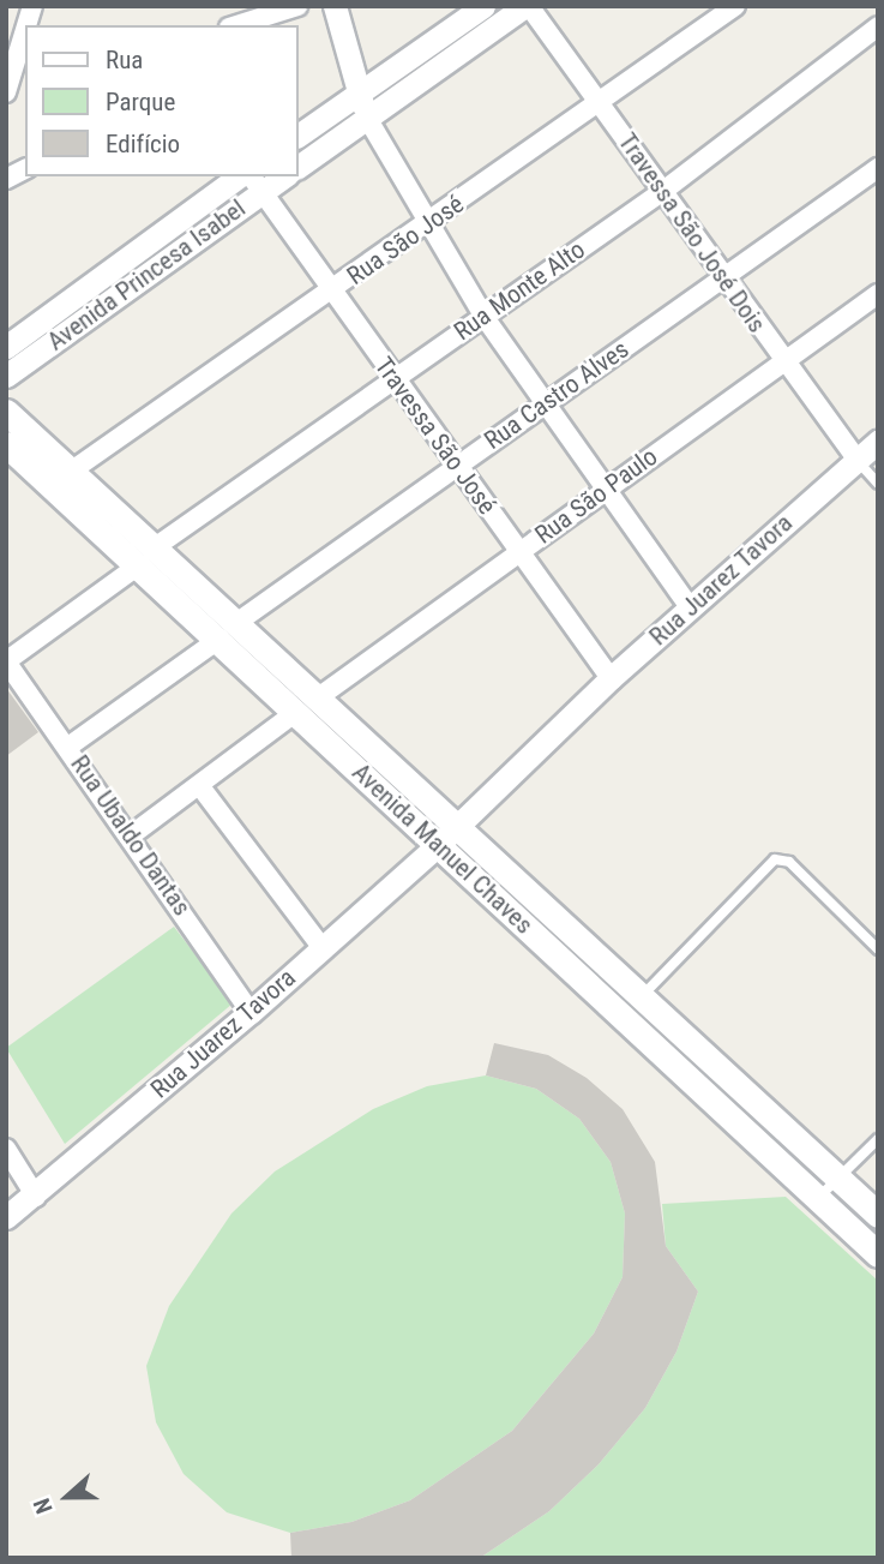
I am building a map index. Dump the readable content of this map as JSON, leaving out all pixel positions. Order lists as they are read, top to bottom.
{
  "streets": {
    "main road": ["Avenida Manuel Chaves"],
    "street": [
      "Travessa São José Dois",
      "Rua São José",
      "Avenida Princesa Isabel",
      "Rua Monte Alto",
      "Rua Castro Alves",
      "Travessa São José",
      "Rua São Paulo",
      "Rua Juarez Tavora",
      "Rua Ubaldo Dantas"
    ]
  },
  "crossings": [
    ["Travessa São José Dois", "Rua São José"],
    ["Travessa São José Dois", "Rua Monte Alto"],
    ["Travessa São José Dois", "Rua Castro Alves"],
    ["Travessa São José Dois", "Rua São Paulo"],
    ["Travessa São José Dois", "Rua Juarez Tavora"],
    ["Rua São José", "Travessa São José"],
    ["Rua São José", "Avenida Manuel Chaves"],
    ["Avenida Princesa Isabel", "Travessa São José"],
    ["Rua Monte Alto", "Travessa São José"],
    ["Rua Monte Alto", "Rua Ubaldo Dantas"],
    ["Rua Monte Alto", "Avenida Manuel Chaves"],
    ["Rua Castro Alves", "Travessa São José"],
    ["Rua Castro Alves", "Rua Ubaldo Dantas"],
    ["Rua Castro Alves", "Avenida Manuel Chaves"],
    ["Travessa São José", "Rua São Paulo"],
    ["Travessa São José", "Rua Juarez Tavora"],
    ["Rua São Paulo", "Rua Ubaldo Dantas"],
    ["Rua São Paulo", "Avenida Manuel Chaves"],
    ["Rua Juarez Tavora", "Rua Ubaldo Dantas"],
    ["Rua Juarez Tavora", "Avenida Manuel Chaves"]
  ],
  "legend": ["Rua", "Parque", "Edifício"],
  "north": "left"
}
